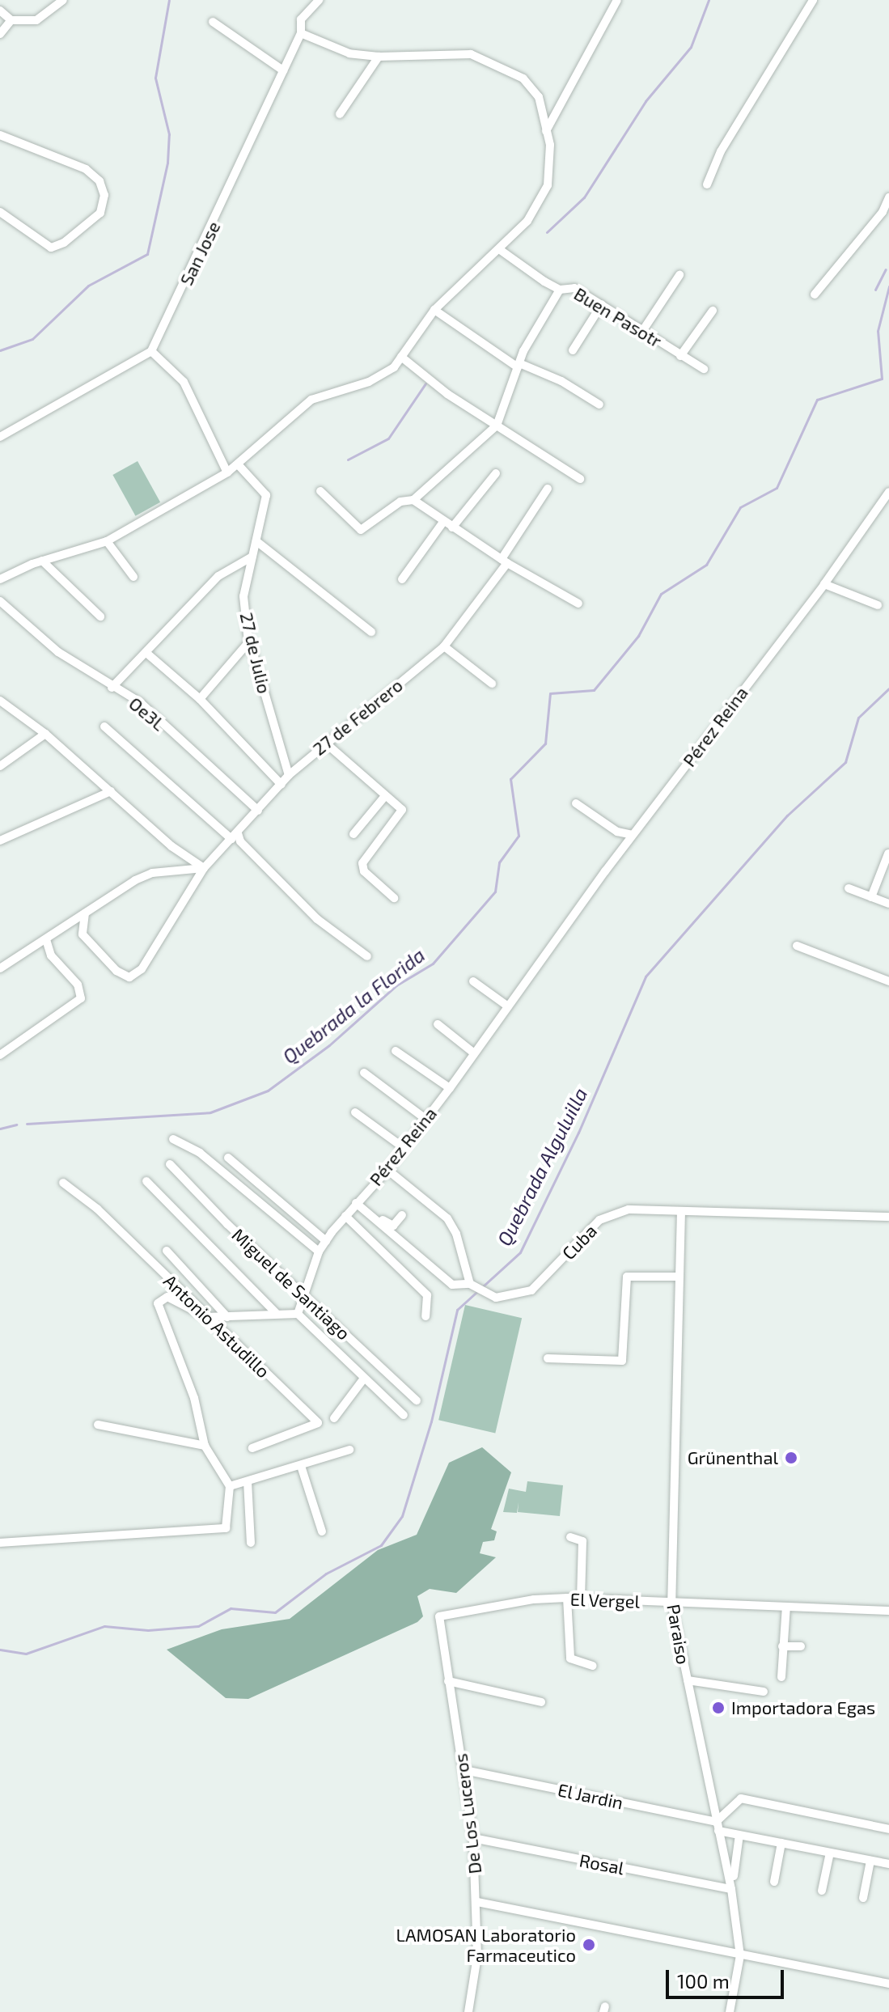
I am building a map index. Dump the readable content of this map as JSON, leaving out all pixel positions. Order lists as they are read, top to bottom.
{
  "streets": {
    "street": [
      "San Jose",
      "Buen Pasotr",
      "27 de Julio",
      "Oe3L",
      "27 de Febrero",
      "Pérez Reina",
      "Cuba",
      "Miguel de Santiago",
      "Antonio Astudillo",
      "El Vergel",
      "Paraiso",
      "El Jardin",
      "De Los Luceros",
      "Rosal"
    ]
  },
  "crossings": [
    ["27 de Julio", "27 de Febrero"],
    ["Oe3L", "27 de Febrero"],
    ["Pérez Reina", "Cuba"],
    ["Pérez Reina", "Miguel de Santiago"],
    ["Cuba", "Paraiso"],
    ["El Vergel", "Paraiso"],
    ["El Vergel", "De Los Luceros"],
    ["Paraiso", "El Jardin"],
    ["Paraiso", "Rosal"],
    ["El Jardin", "De Los Luceros"],
    ["De Los Luceros", "Rosal"]
  ],
  "water": ["Quebrada la Florida", "Quebrada Alguluilla"],
  "places": ["Grünenthal", "Importadora Egas", "LAMOSAN Laboratorio Farmaceutico"],
  "scale_bar": "100 m"
}
